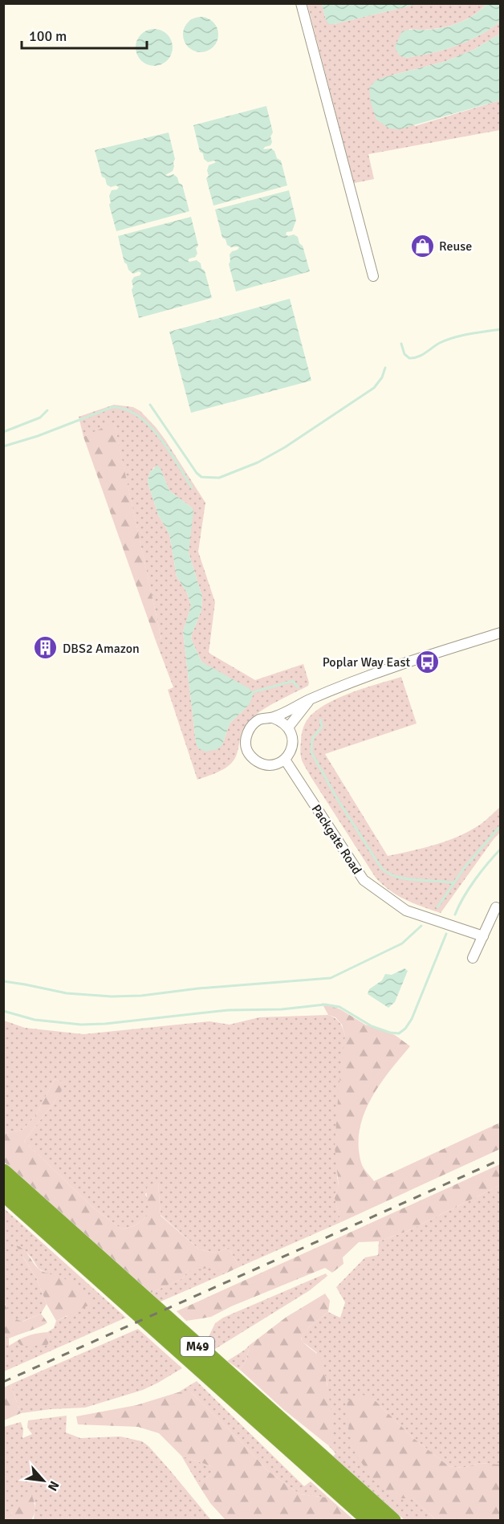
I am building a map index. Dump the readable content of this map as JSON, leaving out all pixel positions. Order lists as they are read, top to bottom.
{
  "streets": {
    "highway": ["M49"],
    "street": ["Packgate Road"]
  },
  "places": {
    "shop": ["Reuse"],
    "building": ["DBS2 Amazon"],
    "bus stop": ["Poplar Way East"]
  },
  "scale_bar": "100 m",
  "north": "bottom right"
}
